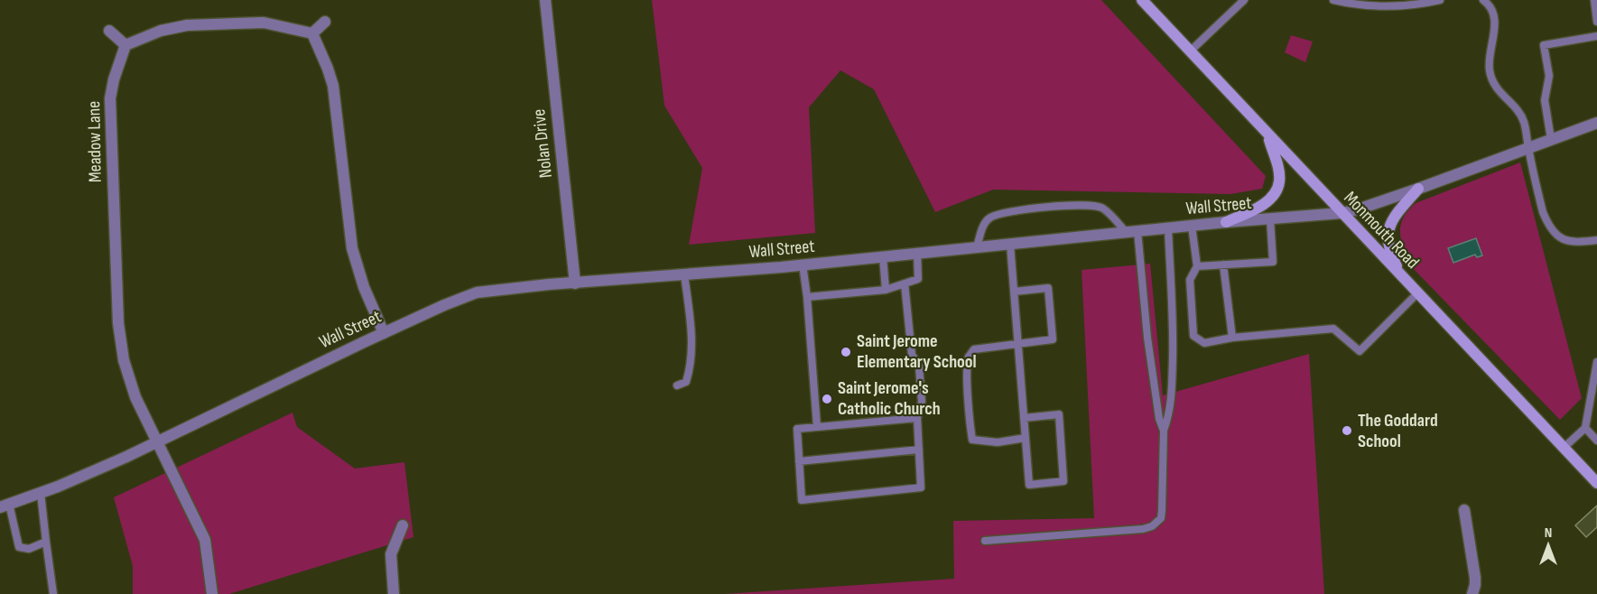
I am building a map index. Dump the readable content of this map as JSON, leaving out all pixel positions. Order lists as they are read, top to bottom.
{
  "streets": {
    "main road": ["Monmouth Road"],
    "street": ["Meadow Lane", "Nolan Drive", "Wall Street"]
  },
  "crossings": [
    ["Meadow Lane", "Wall Street"],
    ["Nolan Drive", "Wall Street"],
    ["Wall Street", "Monmouth Road"]
  ],
  "places": ["Saint Jerome Elementary School", "Saint Jerome's Catholic Church", "The Goddard School"],
  "north": "top"
}
